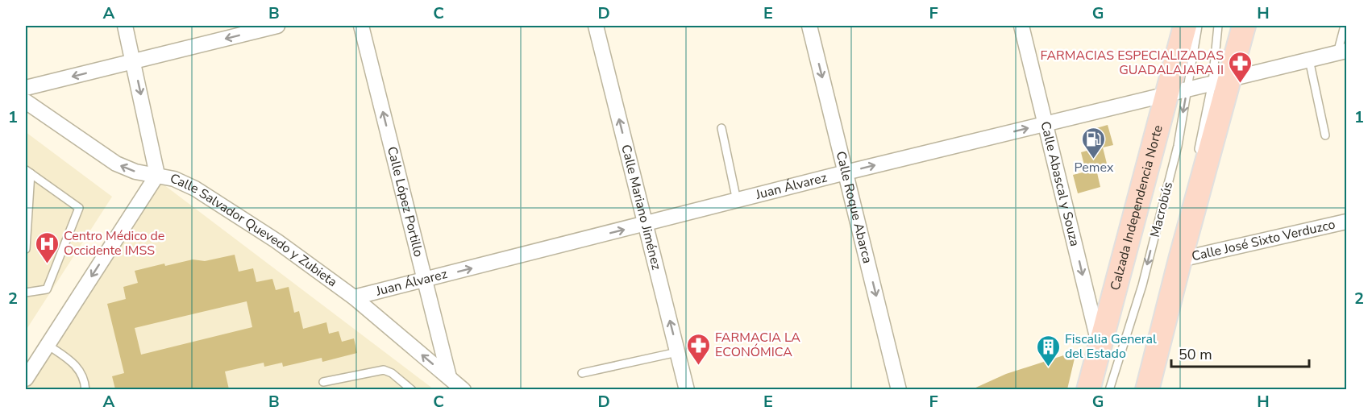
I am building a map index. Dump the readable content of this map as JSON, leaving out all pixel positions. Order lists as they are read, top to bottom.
{
  "streets": {
    "main road": ["Calzada Independencia Norte"],
    "street": [
      "Calle Abascal y Souza",
      "Juan Álvarez",
      "Calle López Portillo",
      "Calle Roque Abarca",
      "Calle Mariano Jiménez",
      "Calle Salvador Quevedo y Zubieta",
      "Calle José Sixto Verduzco"
    ],
    "lane": ["Macrobús"]
  },
  "crossings": [
    ["Calle Abascal y Souza", "Juan Álvarez"],
    ["Calle Abascal y Souza", "Calzada Independencia Norte"],
    ["Juan Álvarez", "Calle López Portillo"],
    ["Juan Álvarez", "Calle Roque Abarca"],
    ["Juan Álvarez", "Calzada Independencia Norte"],
    ["Juan Álvarez", "Calle Mariano Jiménez"],
    ["Juan Álvarez", "Macrobús"],
    ["Juan Álvarez", "Calle Salvador Quevedo y Zubieta"],
    ["Calle López Portillo", "Calle Salvador Quevedo y Zubieta"],
    ["Calzada Independencia Norte", "Macrobús"]
  ],
  "one_way": [
    "Calle Abascal y Souza",
    "Juan Álvarez",
    "Calle López Portillo",
    "Calle Roque Abarca",
    "Calle Mariano Jiménez",
    "Macrobús",
    "Calle Salvador Quevedo y Zubieta"
  ],
  "places": {
    "pharmacy": ["FARMACIAS ESPECIALIZADAS GUADALAJARA II", "FARMACIA LA ECONÓMICA"],
    "fuel station": ["Pemex"],
    "hospital": ["Centro Médico de Occidente IMSS"],
    "building": ["Fiscalia General del Estado"]
  },
  "scale_bar": "50 m",
  "grid": {
    "columns": [
      "A",
      "B",
      "C",
      "D",
      "E",
      "F",
      "G",
      "H"
    ],
    "rows": ["1", "2"]
  }
}
